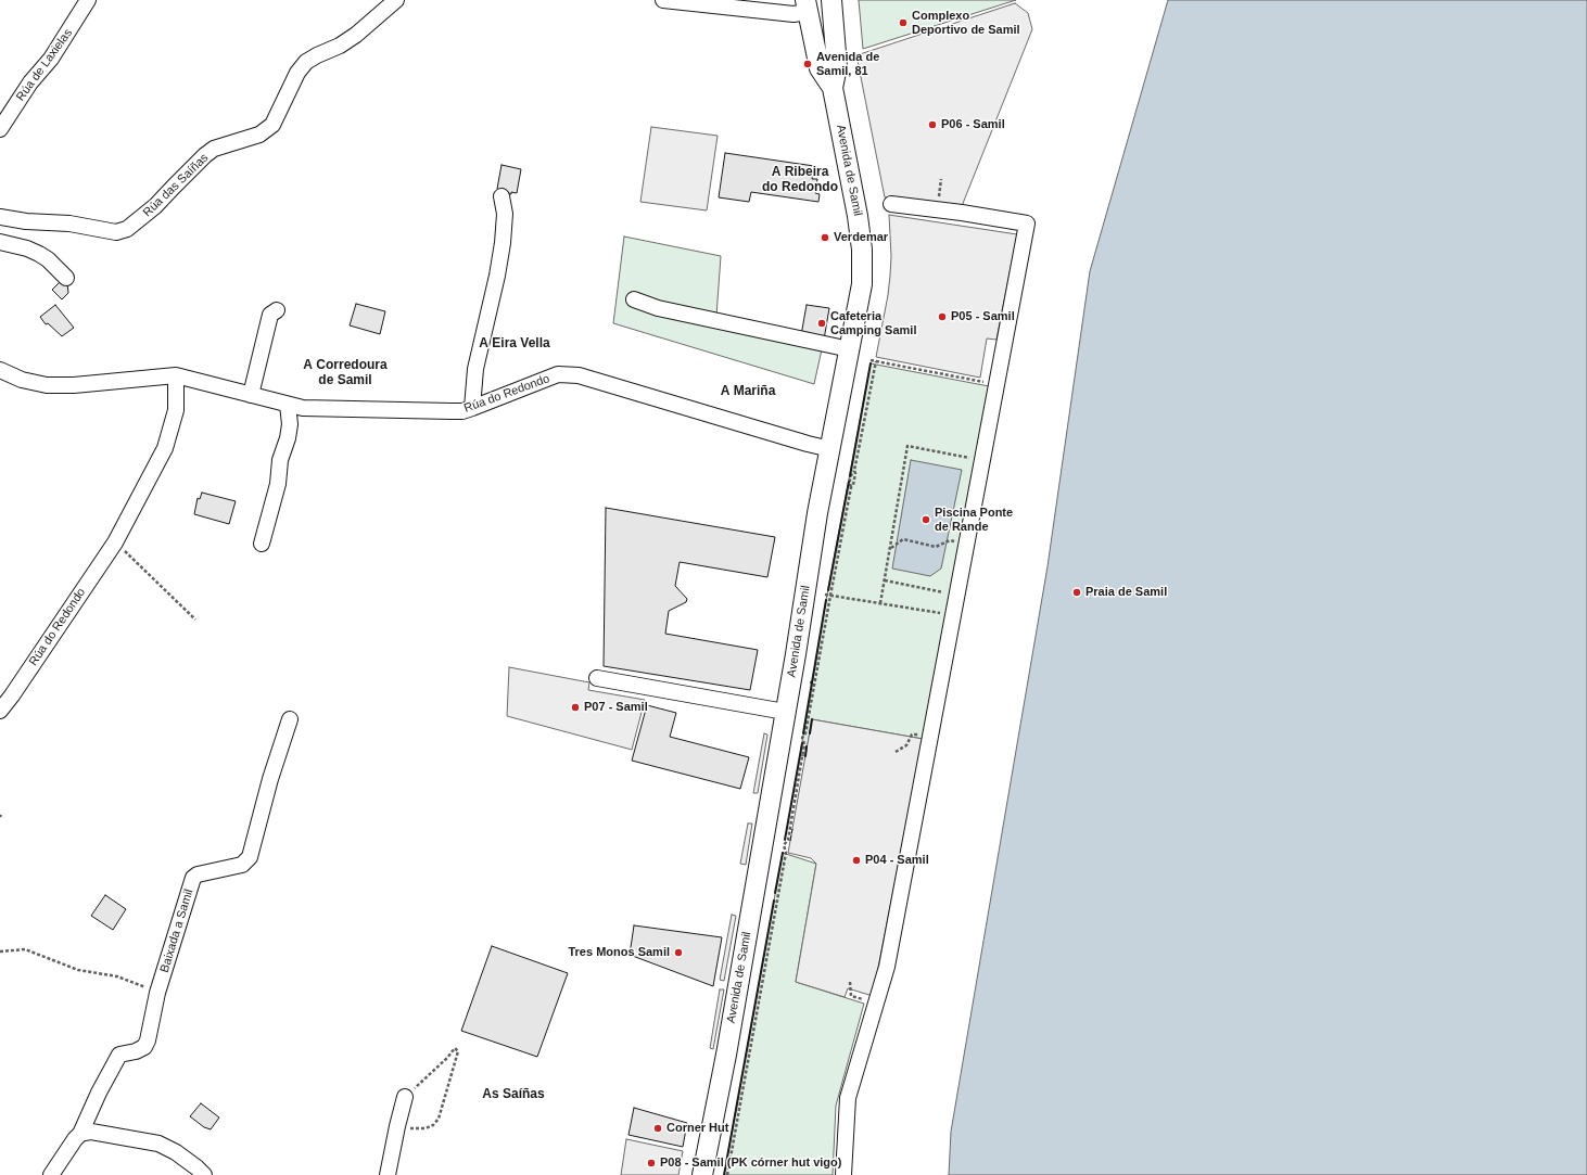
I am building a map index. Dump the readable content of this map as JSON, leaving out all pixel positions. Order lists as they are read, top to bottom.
{
  "streets": {
    "main road": ["Avenida de Samil"],
    "street": [
      "Rúa de Laxielas",
      "Rúa das Saíñas",
      "Rúa do Redondo",
      "Baixada a Samil"
    ]
  },
  "crossings": [
    ["Avenida de Samil", "Rúa do Redondo"]
  ],
  "districts": [
    "A Ribeira do Redondo",
    "A Eira Vella",
    "A Corredoura de Samil",
    "A Mariña",
    "As Saíñas"
  ],
  "places": [
    "Complexo Deportivo de Samil",
    "Avenida de Samil, 81",
    "P06 - Samil",
    "Verdemar",
    "P05 - Samil",
    "Cafeteria Camping Samil",
    "Piscina Ponte de Rande",
    "Praia de Samil",
    "P07 - Samil",
    "P04 - Samil",
    "Tres Monos Samil",
    "Corner Hut",
    "P08 - Samil (PK córner hut vigo)"
  ]
}
